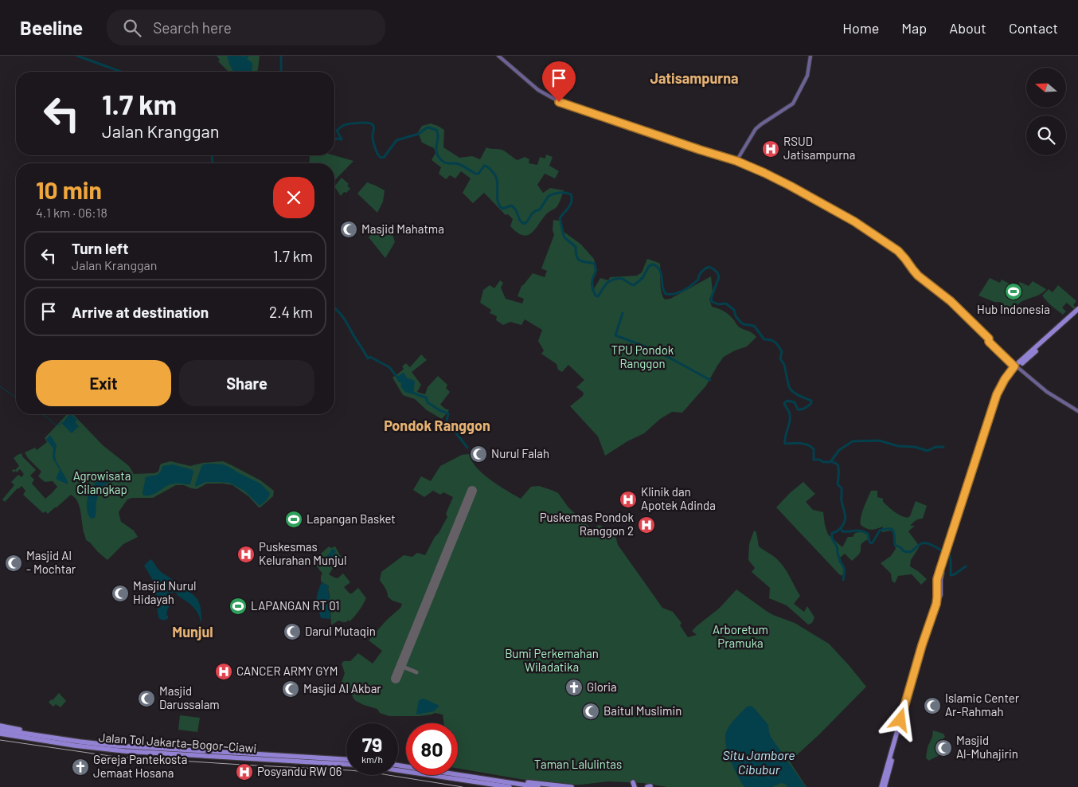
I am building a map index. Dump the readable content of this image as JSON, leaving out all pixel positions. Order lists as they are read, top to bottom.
{
  "streets": {
    "highway": ["Jalan Tol Jakarta–Bogor–Ciawi"]
  },
  "districts": ["Jatisampurna", "Pondok Ranggon", "Munjul"],
  "water": ["Situ Jambore Cibubur"],
  "parks": [
    "TPU Pondok Ranggon",
    "Agrowisata Cilangkap",
    "Arboretum Pramuka",
    "Bumi Perkemahan Wiladatika",
    "Taman Lalulintas"
  ],
  "places": {
    "hospital": [
      "RSUD Jatisampurna",
      "Klinik dan Apotek Adinda",
      "Puskemas Pondok Ranggon 2",
      "Puskesmas Kelurahan Munjul",
      "CANCER ARMY GYM",
      "Posyandu RW 06"
    ],
    "mosque": [
      "Masjid Mahatma",
      "Nurul Falah",
      "Masjid Al - Mochtar",
      "Masjid Nurul Hidayah",
      "Darul Mutaqin",
      "Masjid Al Akbar",
      "Masjid Darussalam",
      "Islamic Center Ar-Rahmah",
      "Baitul Muslimin",
      "Masjid Al-Muhajirin"
    ],
    "sports": ["Hub Indonesia", "Lapangan Basket", "LAPANGAN RT 01"],
    "church": ["Gloria", "Gereja Pantekosta Jemaat Hosana"]
  },
  "north": "left",
  "page": {
    "header": "Beeline",
    "search": "Search here",
    "nav": [
      "Home",
      "Map",
      "About",
      "Contact"
    ],
    "turn": ["1.7 km", "Jalan Kranggan"],
    "heading": ["10 min", "4.1 km · 06:18"],
    "list": [
      {
        "name": "Turn left",
        "note": "Jalan Kranggan",
        "value": "1.7 km"
      },
      {
        "name": "Arrive at destination",
        "value": "2.4 km"
      }
    ],
    "buttons": ["Exit", "Share"],
    "speed": "79 km/h",
    "limit": "80"
  }
}
